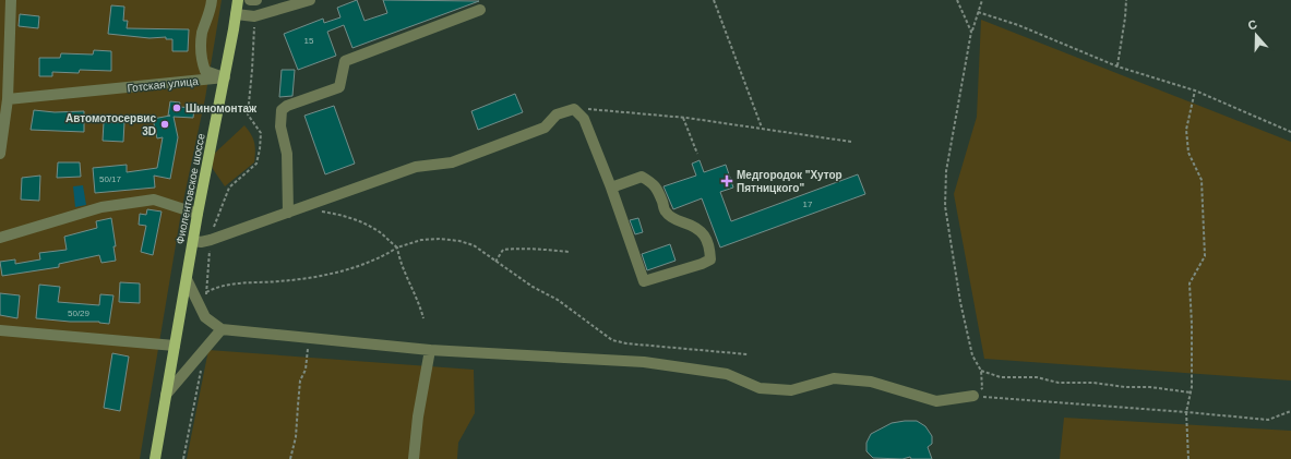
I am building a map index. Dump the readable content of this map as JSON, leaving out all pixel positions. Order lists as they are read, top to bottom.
{
  "streets": {
    "main road": ["Фиолентовское шоссе"],
    "street": ["Готская улица"]
  },
  "crossings": [
    ["Готская улица", "Фиолентовское шоссе"]
  ],
  "places": {
    "other": ["Шиномонтаж", "Автомотосервис 3D"],
    "health": ["Медгородок \"Хутор Пятницкого\""]
  },
  "house_numbers": [
    "15",
    "50/17",
    "17",
    "50/29"
  ],
  "north": "top"
}
